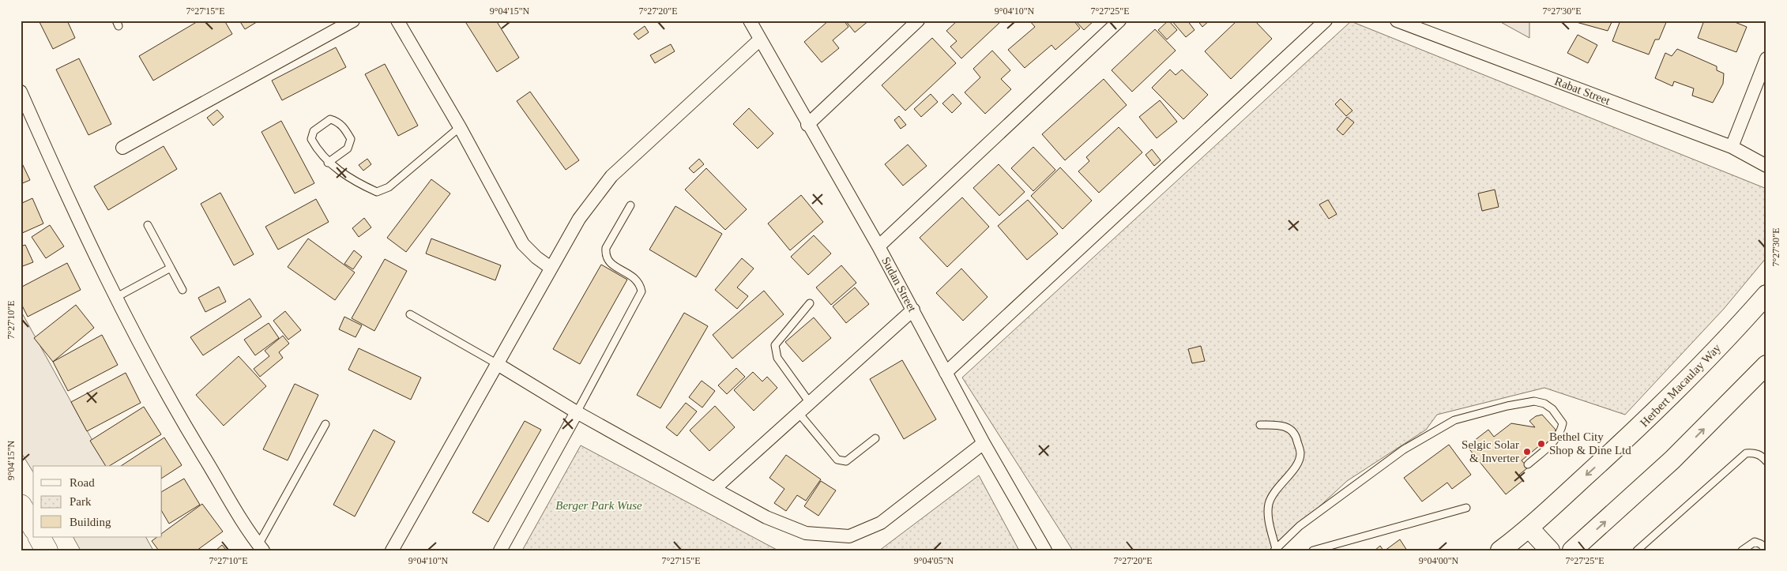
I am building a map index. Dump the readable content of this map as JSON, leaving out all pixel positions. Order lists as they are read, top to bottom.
{
  "streets": {
    "main road": ["Herbert Macaulay Way"],
    "street": ["Rabat Street", "Sudan Street"]
  },
  "parks": ["Berger Park Wuse"],
  "places": ["Bethel City Shop & Dine Ltd", "Selgic Solar & Inverter"],
  "legend": ["Road", "Park", "Building"],
  "coordinates": [
    "7°27'15\"E",
    "9°04'15\"N",
    "7°27'20\"E",
    "9°04'10\"N",
    "7°27'25\"E",
    "7°27'30\"E",
    "7°27'10\"E",
    "9°04'05\"N",
    "9°04'00\"N"
  ]
}
